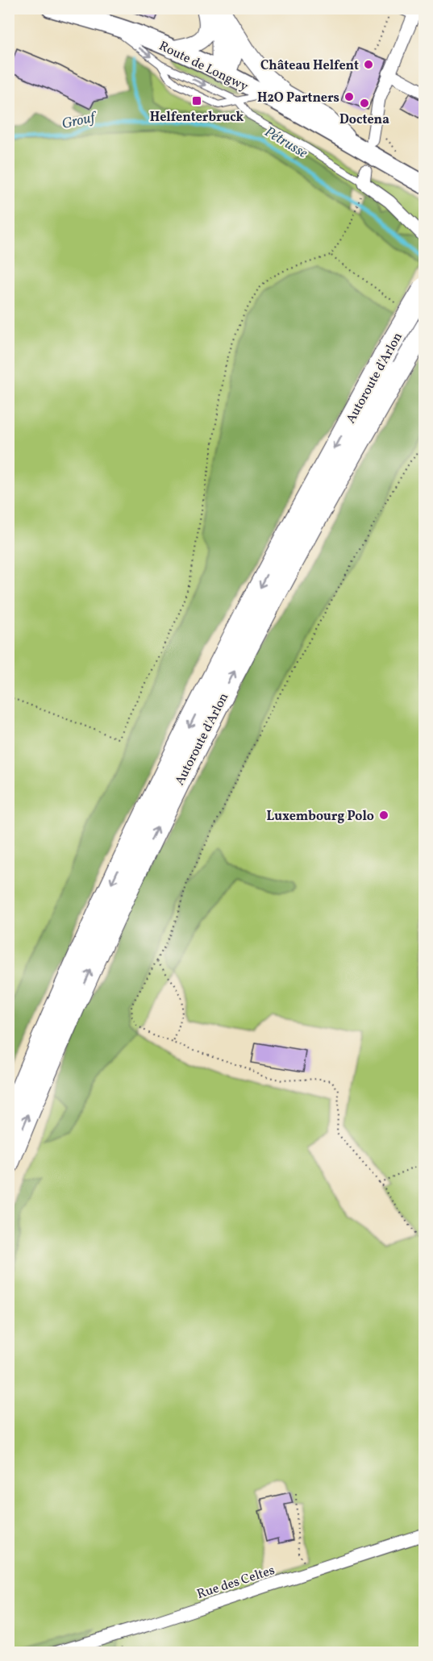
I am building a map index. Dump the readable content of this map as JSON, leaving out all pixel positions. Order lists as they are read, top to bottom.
{
  "streets": {
    "highway": ["Autoroute d'Arlon"],
    "main road": ["Route de Longwy"],
    "street": ["Rue des Celtes"]
  },
  "water": ["Grouf", "Pétrusse"],
  "places": {
    "other": [
      "Château Helfent",
      "H2O Partners",
      "Doctena",
      "Luxembourg Polo"
    ],
    "transit": ["Helfenterbruck"]
  }
}
